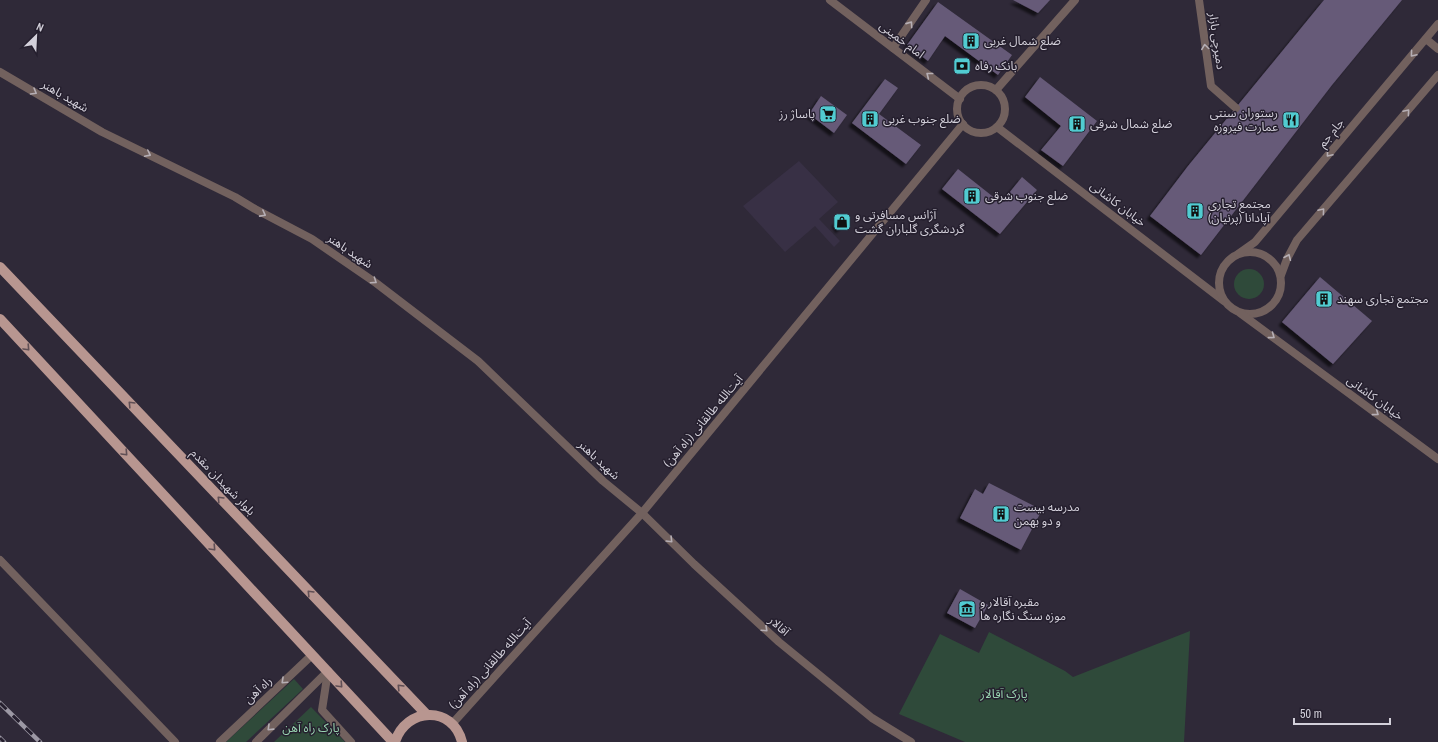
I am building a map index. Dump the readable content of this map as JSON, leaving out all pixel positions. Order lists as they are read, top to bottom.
{
  "streets": {
    "main road": ["بلوار شهیدان مقدم"],
    "street": [
      "امام خمینی",
      "دمیرچی بازار",
      "شهید باهنر",
      "جام جم",
      "خیابان کاشانی",
      "(راه آهن) آیت‌الله طالقانی",
      "آقالار",
      "راه آهن"
    ]
  },
  "crossings": [
    ["امام خمینی", "خیابان کاشانی"],
    ["امام خمینی", "(راه آهن) آیت‌الله طالقانی"],
    ["شهید باهنر", "(راه آهن) آیت‌الله طالقانی"],
    ["شهید باهنر", "آقالار"],
    ["جام جم", "خیابان کاشانی"],
    ["خیابان کاشانی", "(راه آهن) آیت‌الله طالقانی"],
    ["(راه آهن) آیت‌الله طالقانی", "آقالار"]
  ],
  "one_way": [
    "امام خمینی",
    "دمیرچی بازار",
    "شهید باهنر",
    "خیابان کاشانی",
    "آقالار"
  ],
  "parks": ["پارک آقالار", "پارک راه آهن"],
  "places": {
    "building": [
      "ضلع شمال غربی",
      "ضلع جنوب غربی",
      "ضلع شمال شرقی",
      "ضلع جنوب شرقی",
      "مجتمع تجاری آپادانا (پرنیان)",
      "مجتمع تجاری سهند",
      "مدرسه بیست و دو بهمن"
    ],
    "bank": ["بانک رفاه"],
    "supermarket": ["پاساژ رز"],
    "restaurant": ["رستوران سنتی عمارت فیروزه"],
    "shop": ["آژانس مسافرتی و گردشگری گلباران گشت"],
    "museum": ["مقبره آقالار و موزه سنگ نگاره ها"]
  },
  "scale_bar": "50 m",
  "north": "top right"
}
